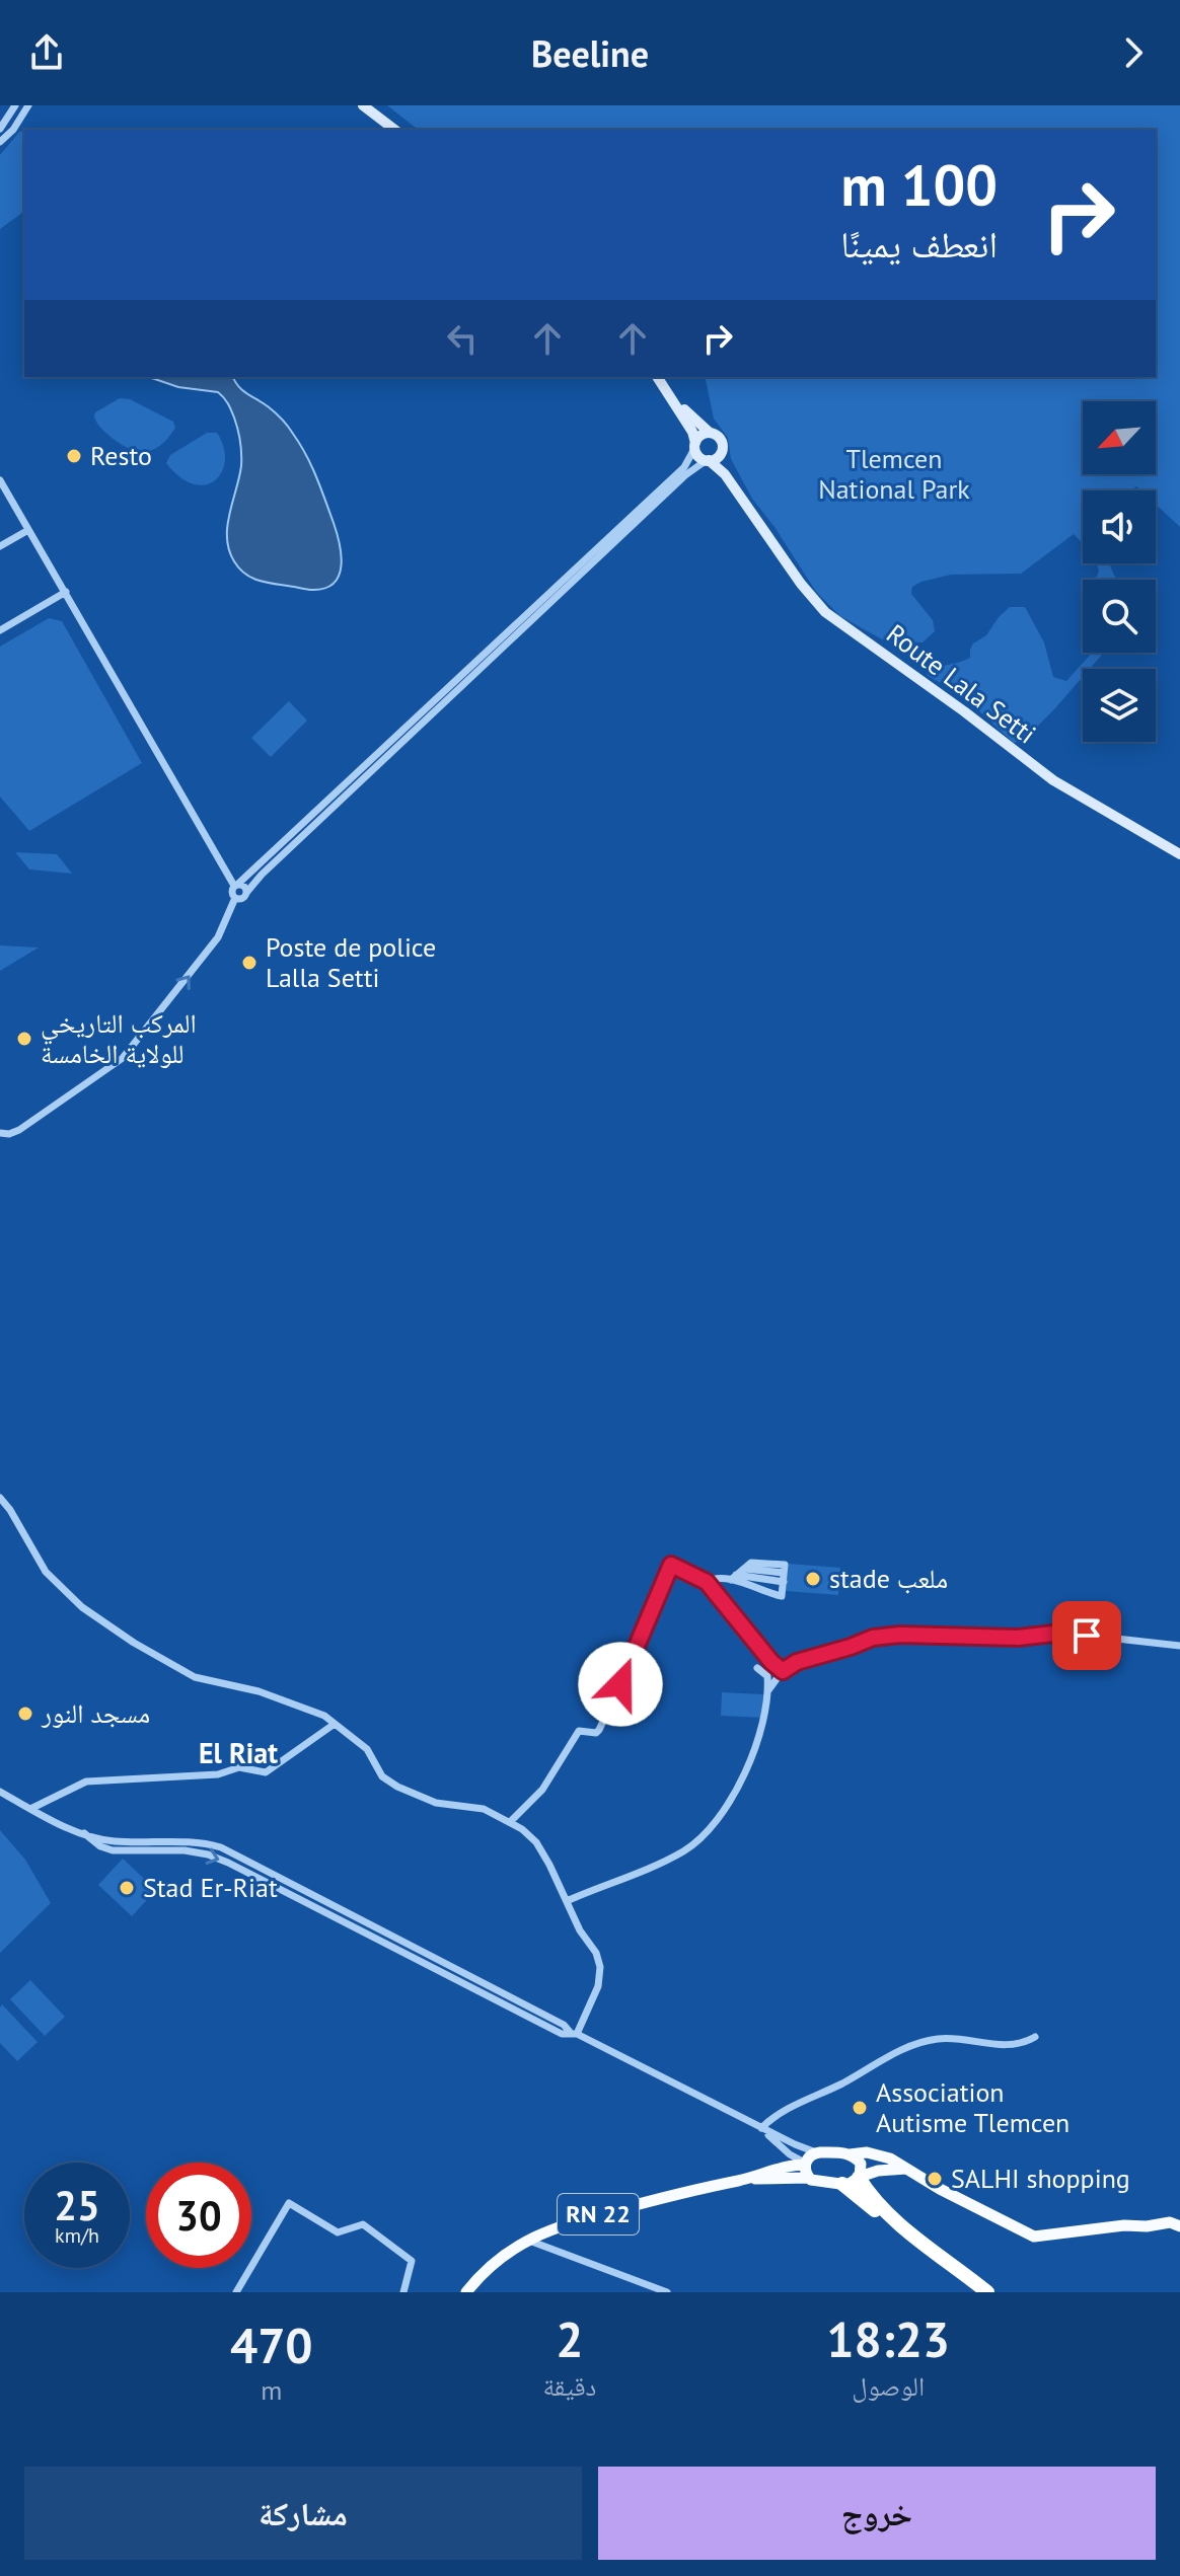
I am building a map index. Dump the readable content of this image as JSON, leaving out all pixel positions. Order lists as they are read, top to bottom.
{
  "streets": {
    "main road": ["Route Lala Setti", "RN 22"]
  },
  "districts": ["El Riat"],
  "parks": ["Tlemcen National Park"],
  "places": [
    "Resto",
    "Poste de police Lalla Setti",
    "المركب التاريخي للولاية الخامسة",
    "stade ملعب",
    "مسجد النور",
    "Stad Er-Riat",
    "Association Autisme Tlemcen",
    "SALHI shopping"
  ],
  "north": "bottom left",
  "page": {
    "header": "Beeline",
    "turn": ["100 m", "انعطف يمينًا"],
    "speed": "25 km/h",
    "limit": "30",
    "eta": [
      "18:23",
      "الوصول",
      "2",
      "دقيقة",
      "470",
      "m"
    ],
    "buttons": ["خروج", "مشاركة"]
  }
}
